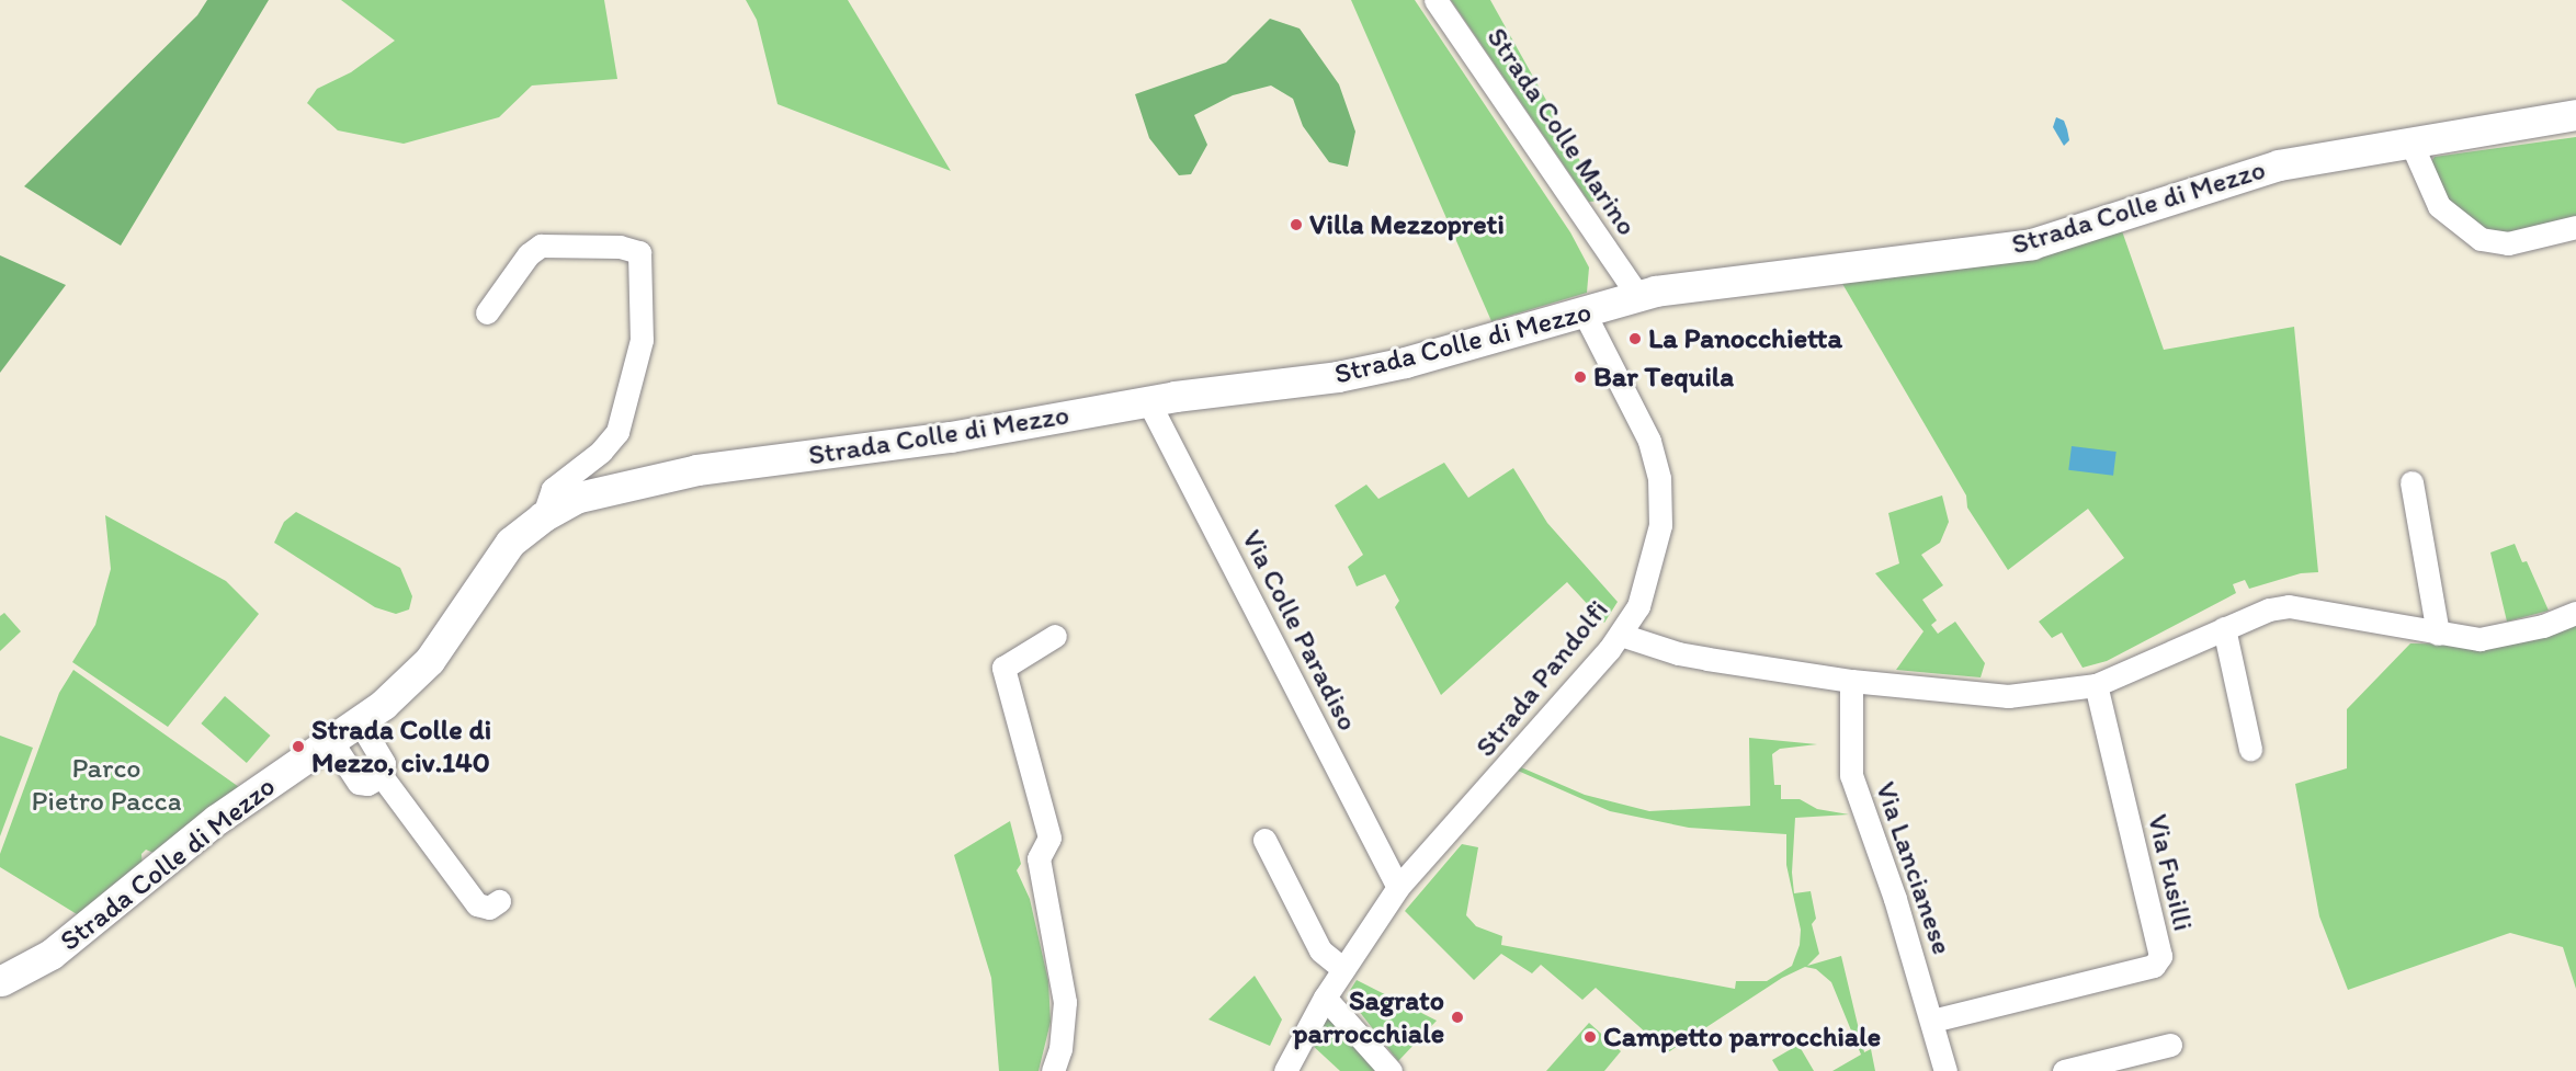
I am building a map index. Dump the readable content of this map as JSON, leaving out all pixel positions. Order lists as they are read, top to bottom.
{
  "streets": {
    "street": [
      "Strada Colle Marino",
      "Strada Colle di Mezzo",
      "Via Colle Paradiso",
      "Strada Pandolfi",
      "Via Lancianese",
      "Via Fusilli"
    ]
  },
  "crossings": [
    ["Strada Colle Marino", "Strada Colle di Mezzo"],
    ["Strada Colle di Mezzo", "Via Colle Paradiso"],
    ["Strada Colle di Mezzo", "Strada Pandolfi"],
    ["Via Colle Paradiso", "Strada Pandolfi"],
    ["Via Lancianese", "Via Fusilli"]
  ],
  "parks": ["Parco Pietro Pacca"],
  "places": [
    "Villa Mezzopreti",
    "La Panocchietta",
    "Bar Tequila",
    "Strada Colle di Mezzo, civ.140",
    "Sagrato parrocchiale",
    "Campetto parrocchiale"
  ]
}
